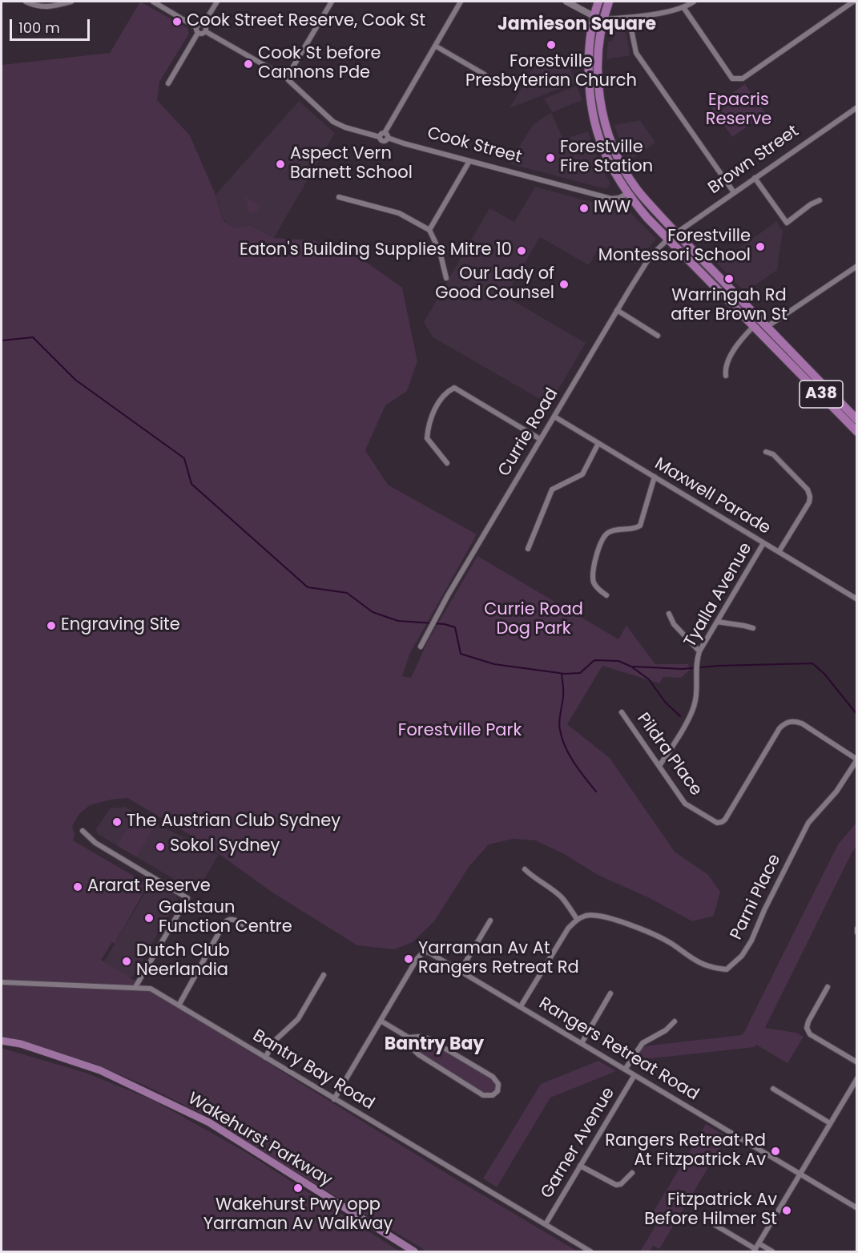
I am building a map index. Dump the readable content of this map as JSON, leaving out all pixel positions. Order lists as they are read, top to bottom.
{
  "streets": {
    "highway": ["Cook Street", "Brown Street", "A38"],
    "main road": ["Wakehurst Parkway"],
    "street": [
      "Currie Road",
      "Maxwell Parade",
      "Tyalla Avenue",
      "Pildra Place",
      "Parni Place",
      "Rangers Retreat Road",
      "Bantry Bay Road",
      "Garner Avenue"
    ]
  },
  "crossings": [
    ["Cook Street", "A38"],
    ["Brown Street", "A38"],
    ["Brown Street", "Currie Road"],
    ["A38", "Currie Road"],
    ["Currie Road", "Maxwell Parade"],
    ["Maxwell Parade", "Tyalla Avenue"],
    ["Tyalla Avenue", "Pildra Place"],
    ["Pildra Place", "Parni Place"],
    ["Rangers Retreat Road", "Garner Avenue"],
    ["Bantry Bay Road", "Garner Avenue"]
  ],
  "districts": ["Jamieson Square", "Bantry Bay"],
  "parks": ["Epacris Reserve", "Currie Road Dog Park", "Forestville Park"],
  "places": [
    "Cook Street Reserve, Cook St",
    "Forestville Presbyterian Church",
    "Cook St before Cannons Pde",
    "Forestville Fire Station",
    "Aspect Vern Barnett School",
    "IWW",
    "Forestville Montessori School",
    "Eaton's Building Supplies Mitre 10",
    "Warringah Rd after Brown St",
    "Our Lady of Good Counsel",
    "Engraving Site",
    "The Austrian Club Sydney",
    "Sokol Sydney",
    "Ararat Reserve",
    "Galstaun Function Centre",
    "Yarraman Av At Rangers Retreat Rd",
    "Dutch Club Neerlandia",
    "Rangers Retreat Rd At Fitzpatrick Av",
    "Wakehurst Pwy opp Yarraman Av Walkway",
    "Fitzpatrick Av Before Hilmer St"
  ],
  "scale_bar": "100 m"
}
